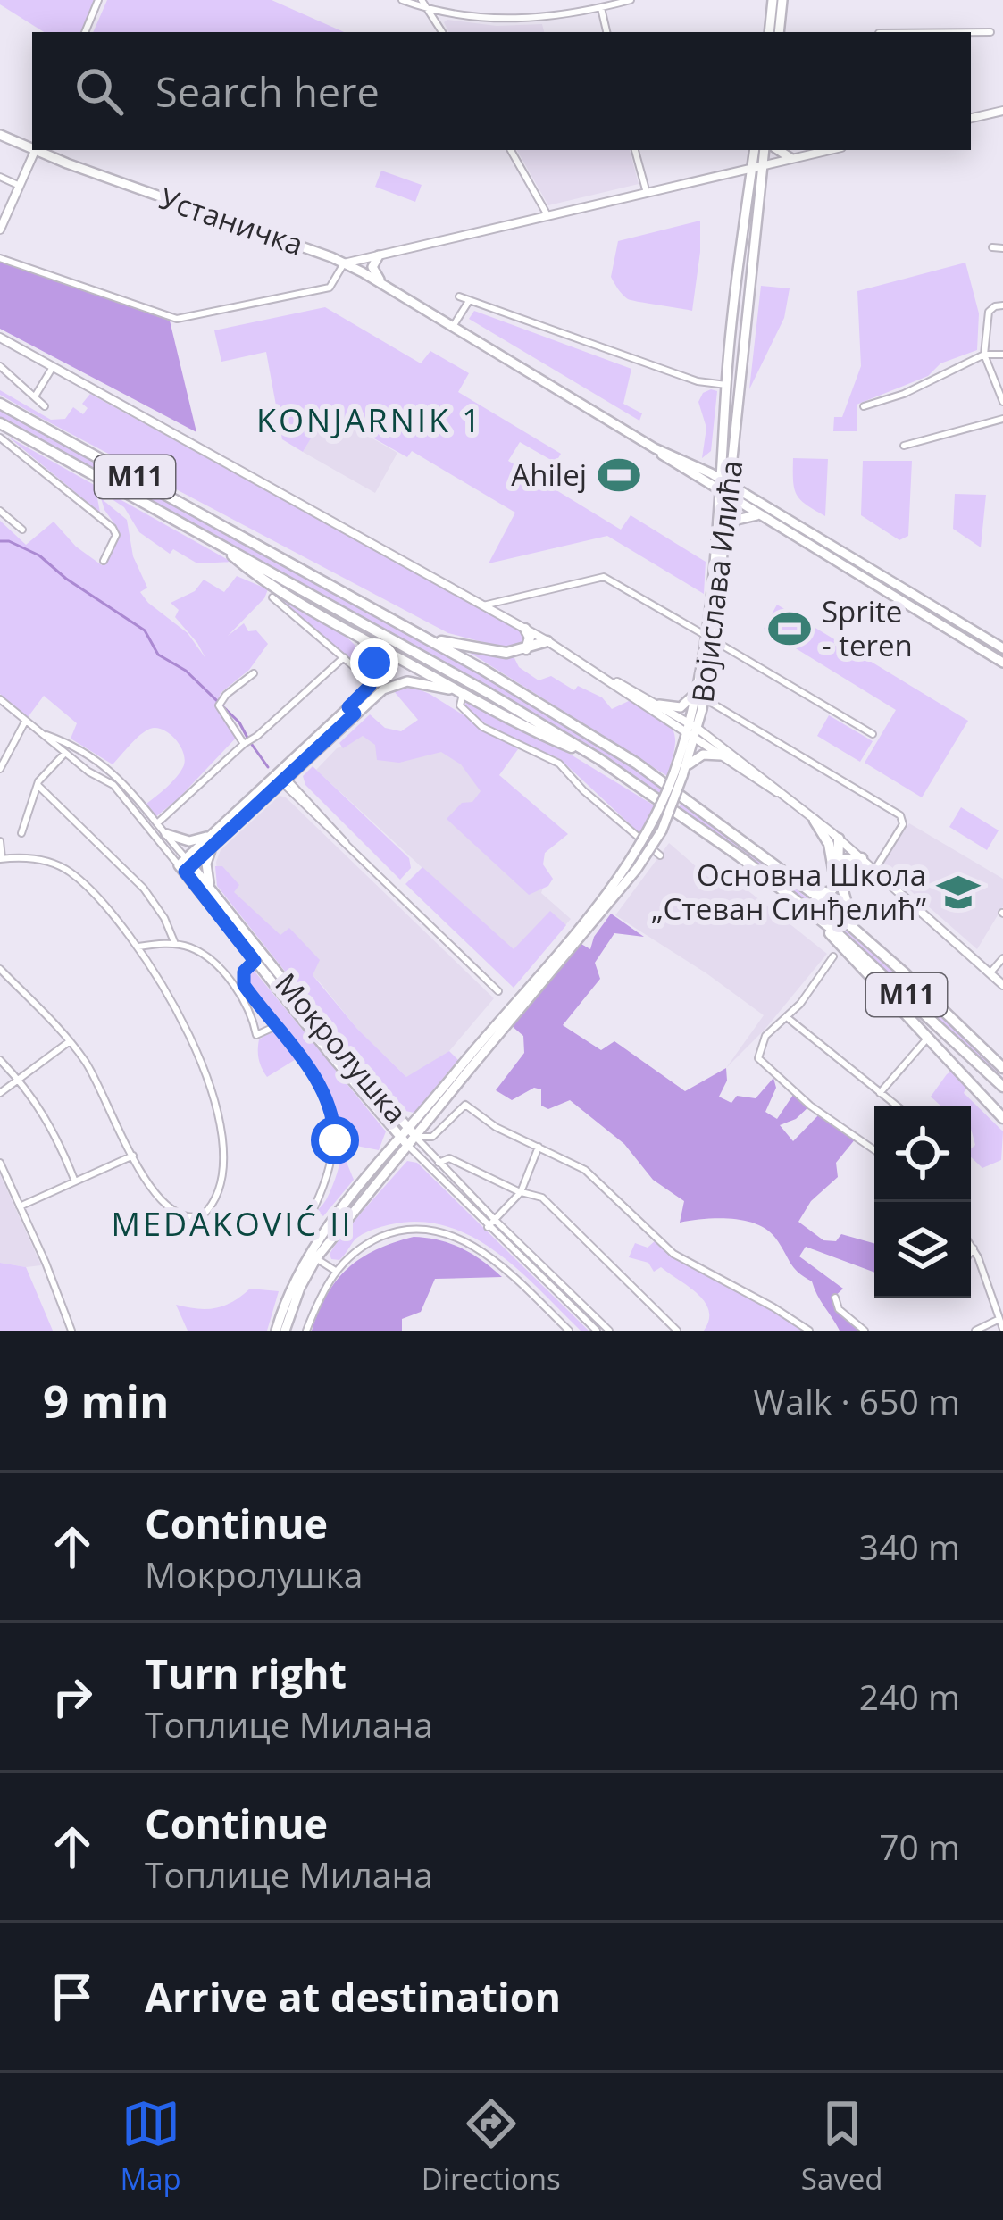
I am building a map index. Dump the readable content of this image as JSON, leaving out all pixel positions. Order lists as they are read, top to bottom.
{
  "streets": {
    "highway": ["M11"],
    "main road": ["Устаничка", "Војислава Илића", "Мокролушка"]
  },
  "crossings": [
    ["Устаничка", "Војислава Илића"],
    ["Војислава Илића", "Мокролушка"]
  ],
  "districts": ["KONJARNIK 1", "MEDAKOVIĆ II"],
  "places": {
    "sports": ["Ahilej", "Sprite - teren"],
    "school or university": ["Основна Школа „Стеван Синђелић”"]
  },
  "page": {
    "search": "Search here",
    "heading": ["9 min", "Walk · 650 m"],
    "list": [
      ["Continue", "Мокролушка", "340 m"],
      ["Turn right", "Топлице Милана", "240 m"],
      ["Continue", "Топлице Милана", "70 m"],
      "Arrive at destination"
    ],
    "nav": ["Map", "Directions", "Saved"]
  }
}
